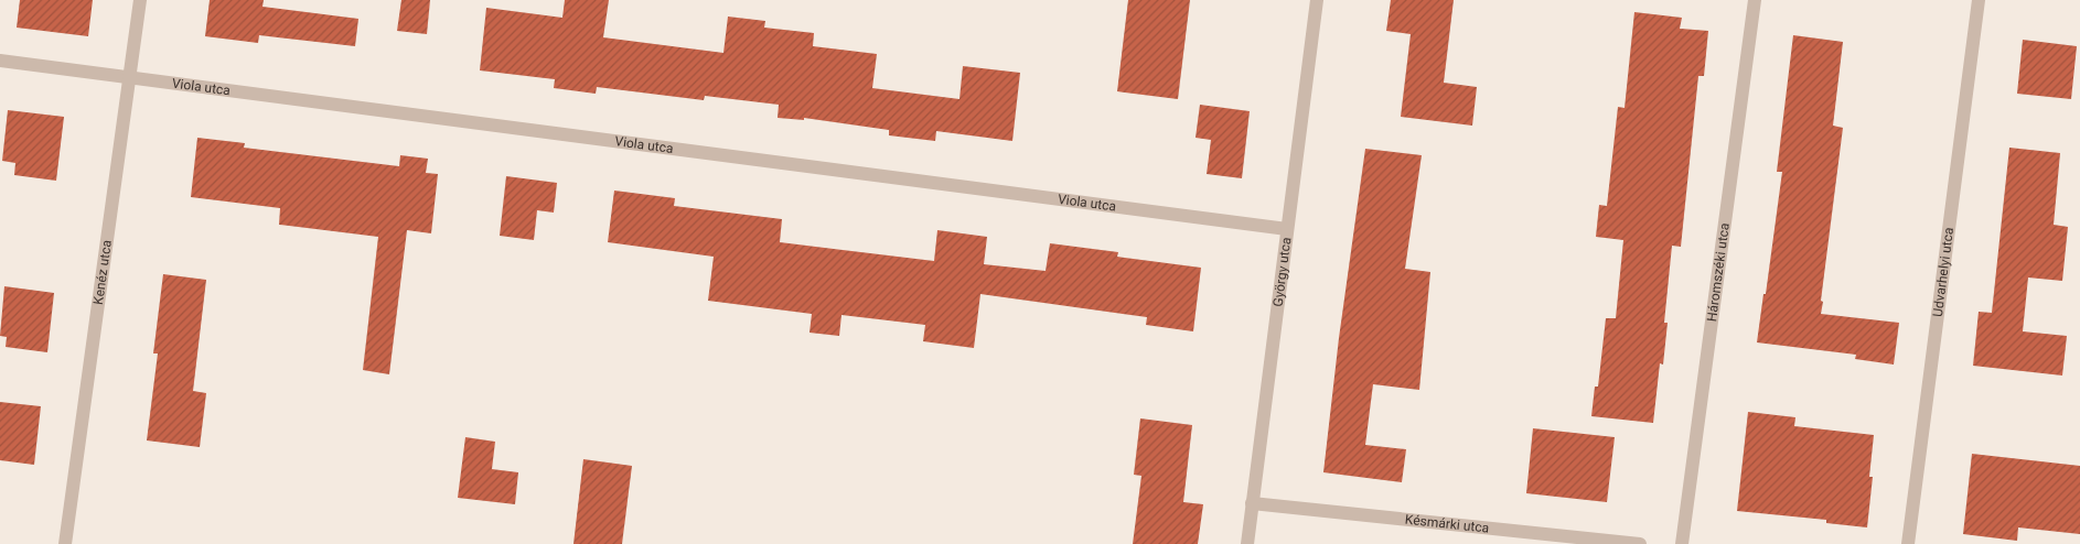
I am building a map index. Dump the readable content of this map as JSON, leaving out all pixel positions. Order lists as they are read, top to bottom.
{
  "streets": {
    "street": [
      "Viola utca",
      "Kenéz utca",
      "György utca",
      "Háromszéki utca",
      "Udvarhelyi utca",
      "Késmárki utca"
    ]
  },
  "crossings": [
    ["Viola utca", "Kenéz utca"],
    ["Viola utca", "György utca"],
    ["György utca", "Késmárki utca"]
  ]
}
